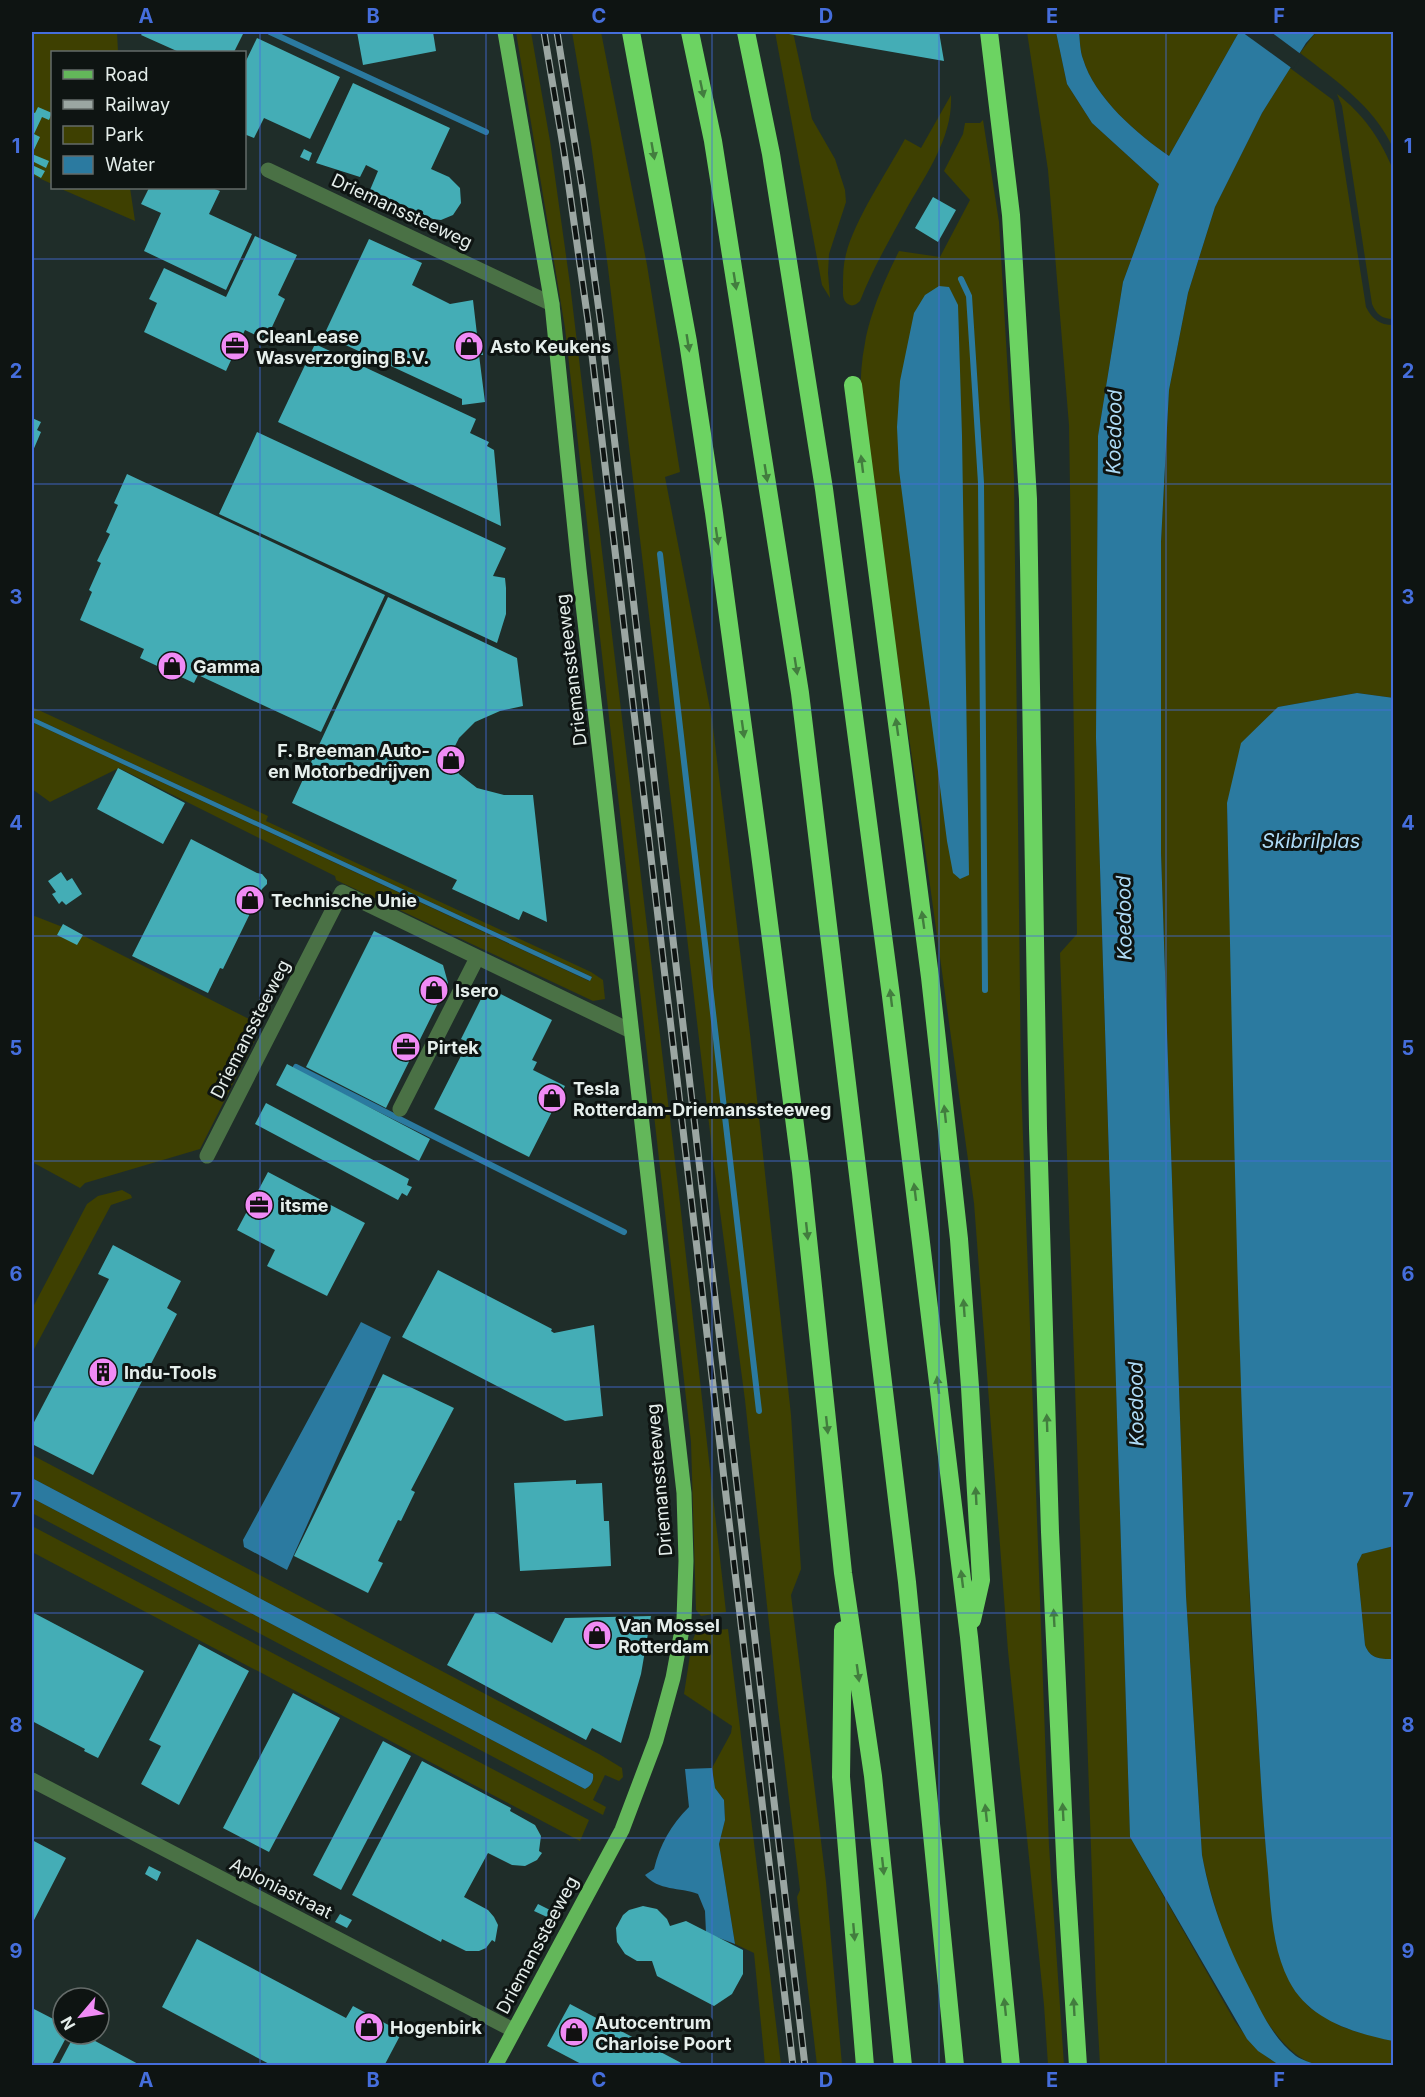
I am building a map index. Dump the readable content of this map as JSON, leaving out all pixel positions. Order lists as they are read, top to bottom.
{
  "streets": {
    "main road": ["Driemanssteeweg"],
    "street": ["Aploniastraat"]
  },
  "crossings": [
    ["Driemanssteeweg", "Aploniastraat"]
  ],
  "water": ["Koedood", "Skibrilplas"],
  "places": {
    "office": ["CleanLease Wasverzorging B.V.", "Pirtek", "itsme"],
    "shop": [
      "Asto Keukens",
      "Gamma",
      "F. Breeman Auto- en Motorbedrijven",
      "Technische Unie",
      "Isero",
      "Tesla Rotterdam-Driemanssteeweg",
      "Van Mossel Rotterdam",
      "Hogenbirk",
      "Autocentrum Charloise Poort"
    ],
    "building": ["Indu-Tools"]
  },
  "legend": [
    "Road",
    "Railway",
    "Park",
    "Water"
  ],
  "north": "bottom left",
  "grid": {
    "columns": [
      "A",
      "B",
      "C",
      "D",
      "E",
      "F"
    ],
    "rows": [
      "1",
      "2",
      "3",
      "4",
      "5",
      "6",
      "7",
      "8",
      "9"
    ]
  }
}
